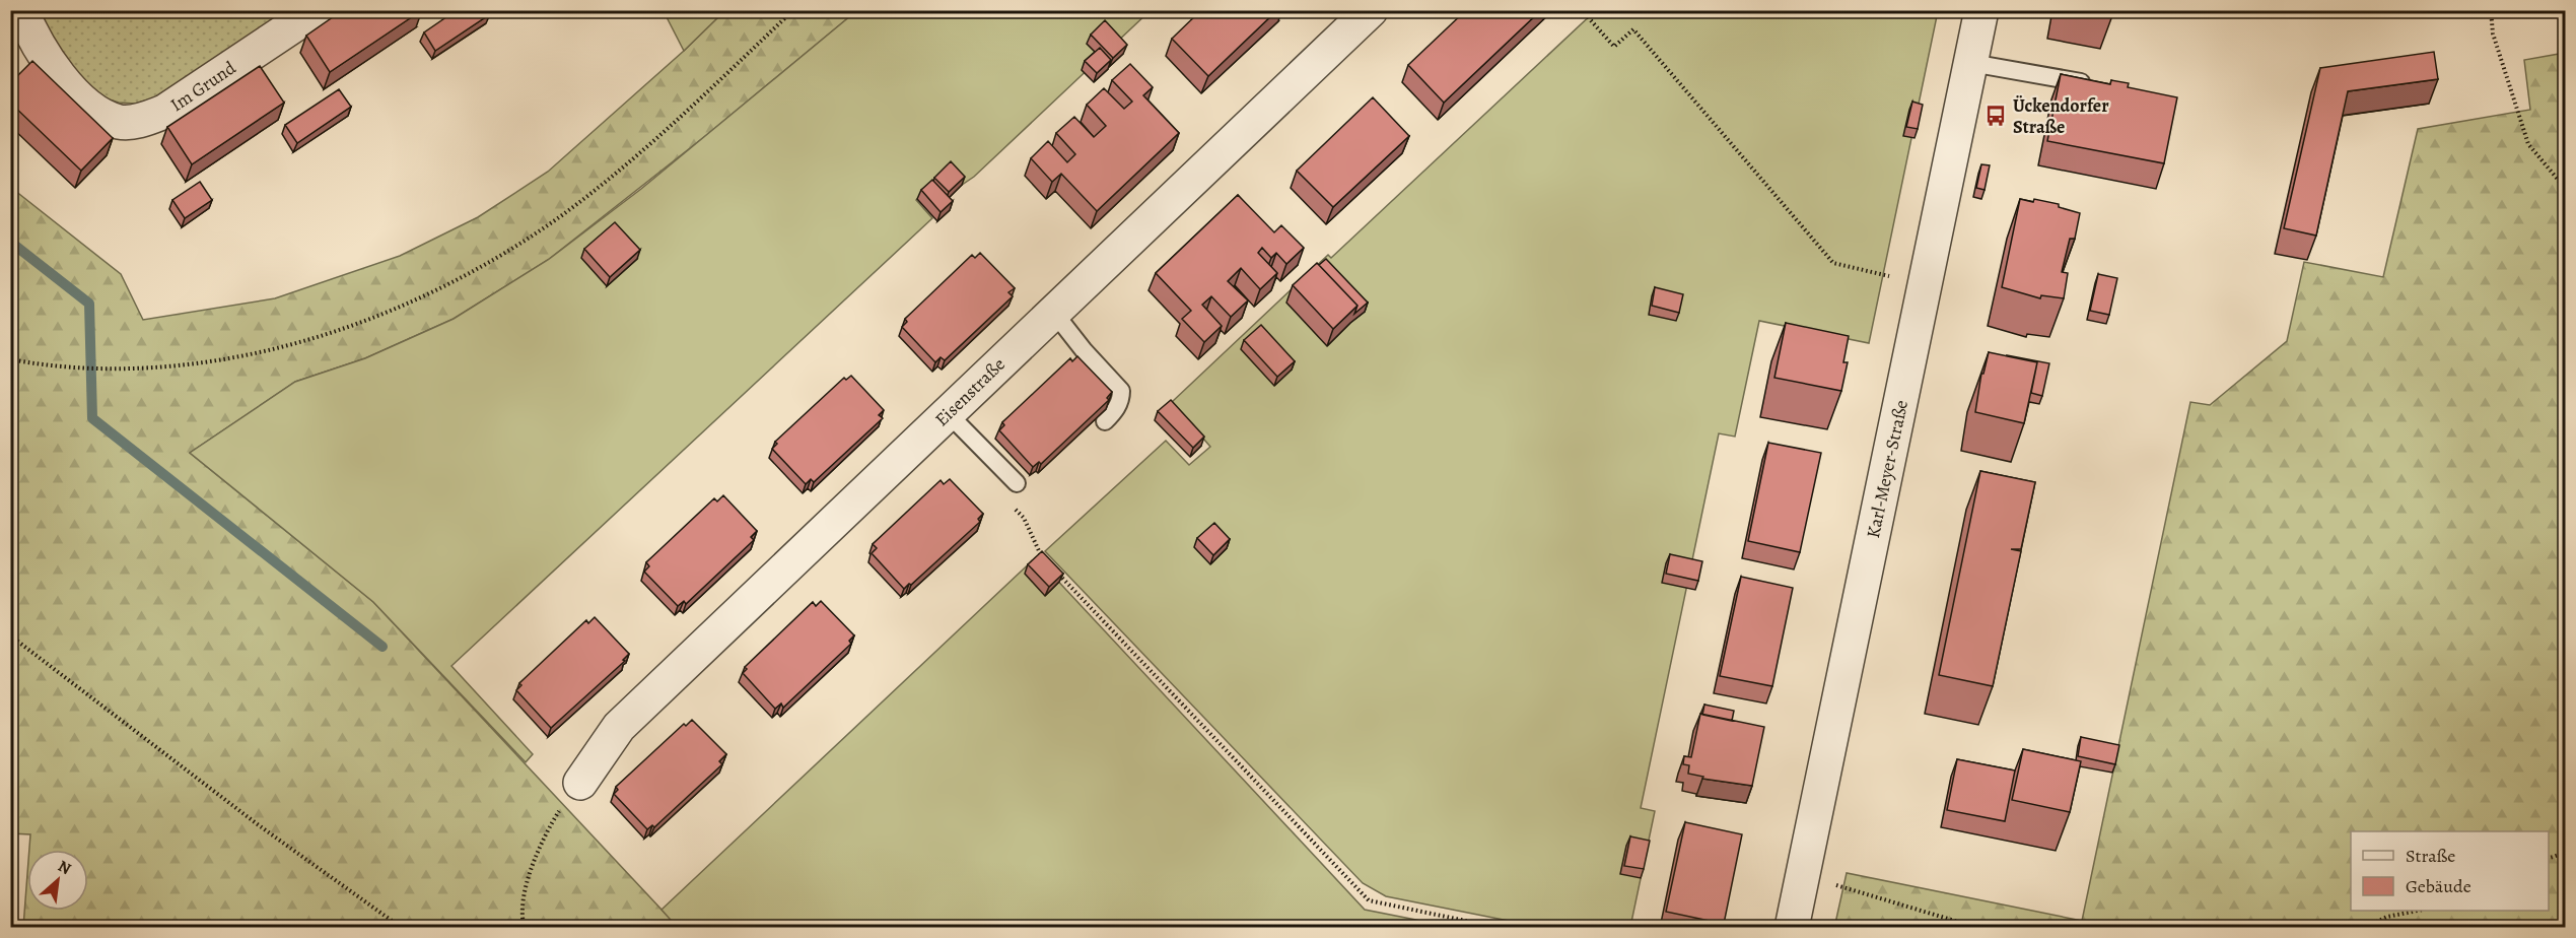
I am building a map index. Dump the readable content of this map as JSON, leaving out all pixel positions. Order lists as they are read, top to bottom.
{
  "streets": {
    "street": ["Im Grund", "Eisenstraße", "Karl-Meyer-Straße"]
  },
  "places": {
    "bus stop": ["Ückendorfer Straße"]
  },
  "legend": ["Straße", "Gebäude"],
  "north": "top right"
}
